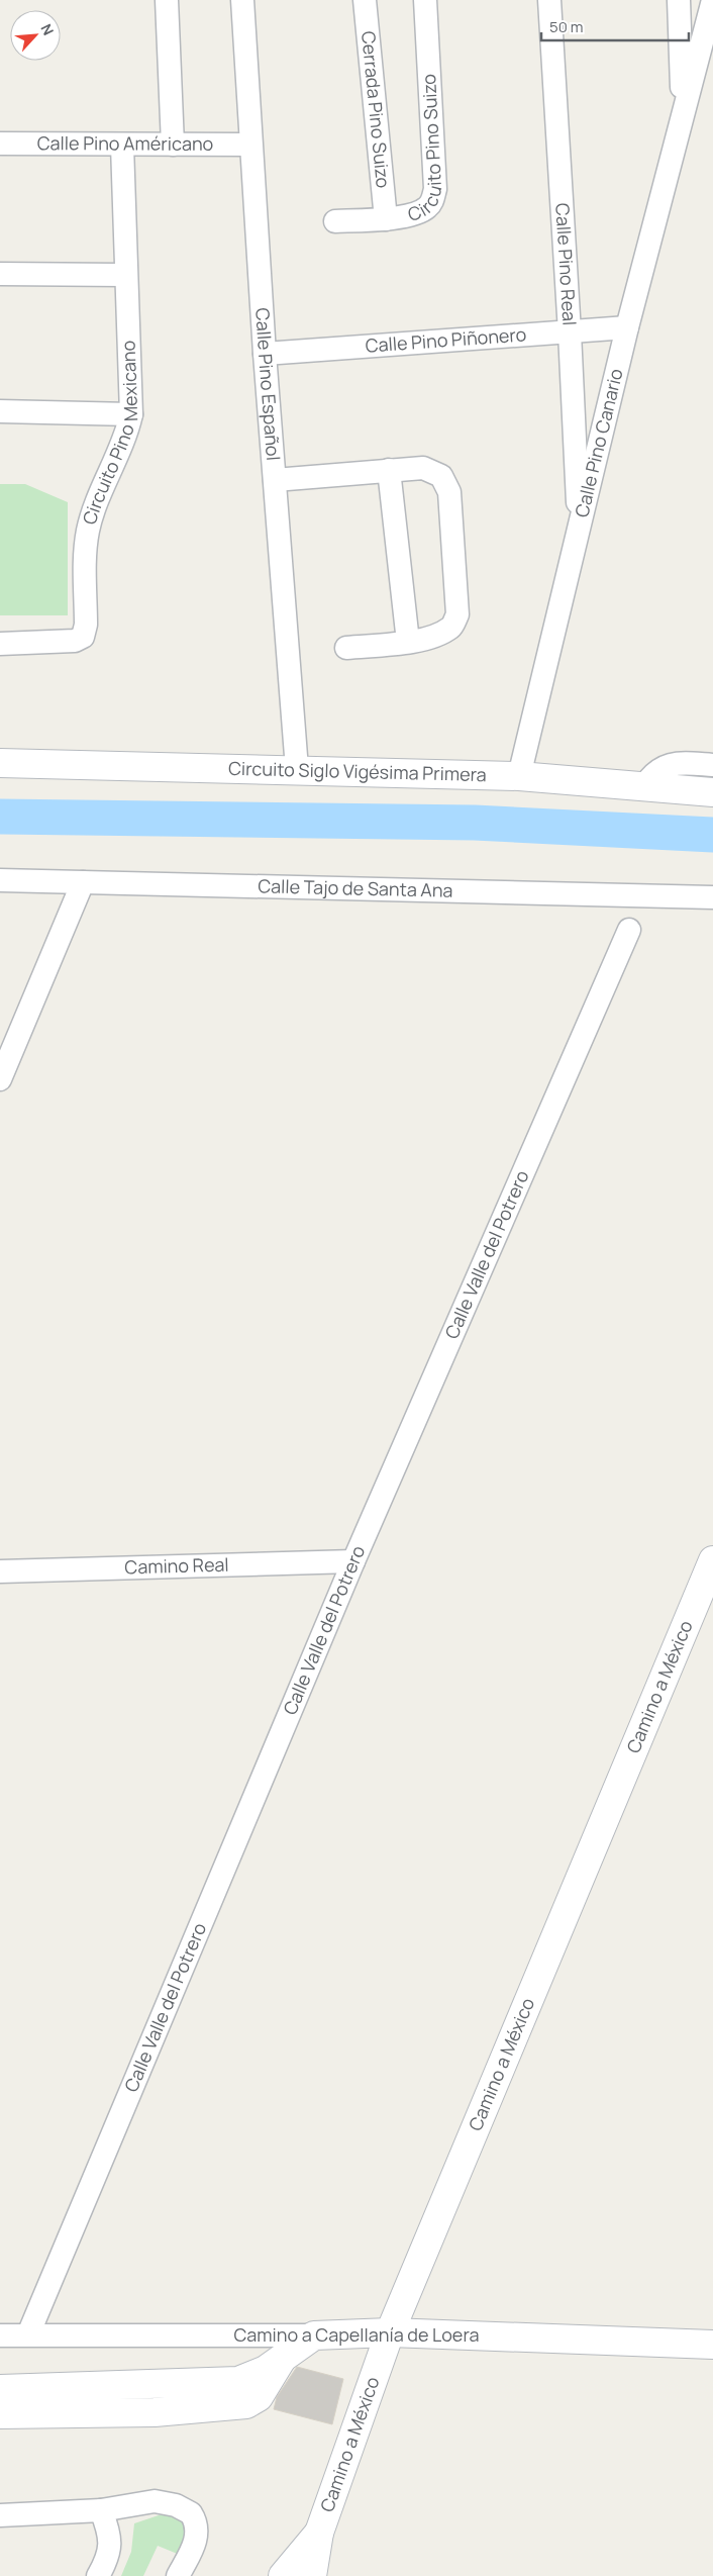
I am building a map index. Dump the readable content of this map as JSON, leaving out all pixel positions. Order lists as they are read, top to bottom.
{
  "streets": {
    "street": [
      "Cerrada Pino Suizo",
      "Circuito Pino Suizo",
      "Calle Pino Américano",
      "Calle Pino Real",
      "Calle Pino Piñonero",
      "Calle Pino Español",
      "Circuito Pino Mexicano",
      "Calle Pino Canario",
      "Circuito Siglo Vigésima Primera",
      "Calle Tajo de Santa Ana",
      "Calle Valle del Potrero",
      "Camino Real",
      "Camino a México",
      "Camino a Capellanía de Loera"
    ]
  },
  "crossings": [
    ["Cerrada Pino Suizo", "Circuito Pino Suizo"],
    ["Calle Pino Américano", "Calle Pino Español"],
    ["Calle Pino Américano", "Circuito Pino Mexicano"],
    ["Calle Pino Real", "Calle Pino Piñonero"],
    ["Calle Pino Real", "Calle Pino Canario"],
    ["Calle Pino Piñonero", "Calle Pino Español"],
    ["Calle Pino Piñonero", "Calle Pino Canario"],
    ["Calle Pino Español", "Circuito Siglo Vigésima Primera"],
    ["Calle Pino Canario", "Circuito Siglo Vigésima Primera"],
    ["Calle Valle del Potrero", "Camino Real"],
    ["Calle Valle del Potrero", "Camino a Capellanía de Loera"],
    ["Camino a México", "Camino a Capellanía de Loera"]
  ],
  "scale_bar": "50 m",
  "north": "top right"
}
